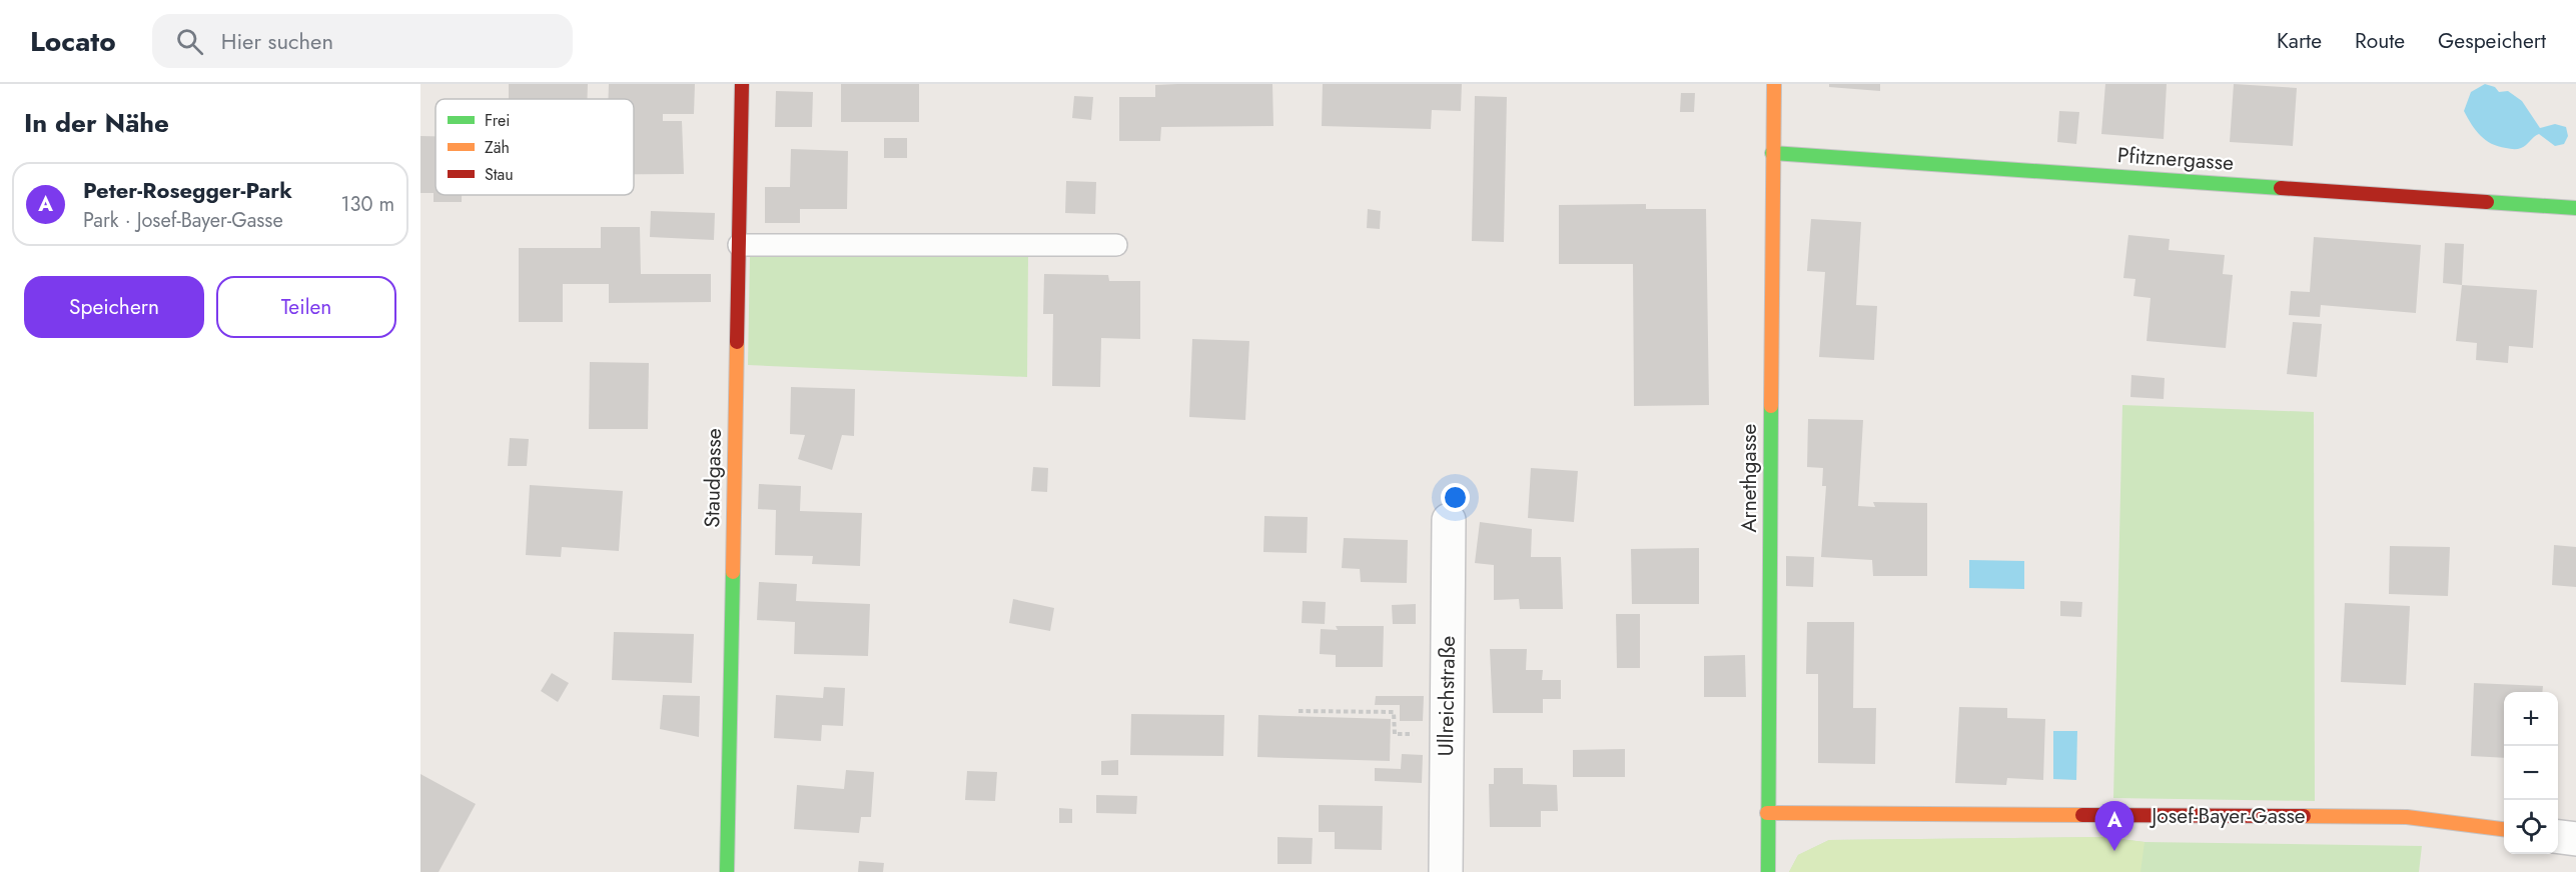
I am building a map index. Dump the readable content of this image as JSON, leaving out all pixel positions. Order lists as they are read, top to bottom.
{
  "streets": {
    "street": [
      "Pfitznergasse",
      "Staudgasse",
      "Arnethgasse",
      "Ullreichstraße",
      "Josef-Bayer-Gasse"
    ]
  },
  "crossings": [
    ["Pfitznergasse", "Arnethgasse"],
    ["Arnethgasse", "Josef-Bayer-Gasse"]
  ],
  "legend": ["Frei", "Zäh", "Stau"],
  "page": {
    "header": "Locato",
    "search": "Hier suchen",
    "nav": ["Karte", "Route", "Gespeichert"],
    "heading": "In der Nähe",
    "list": [
      {
        "mark": "A",
        "name": "Peter-Rosegger-Park",
        "note": "Park · Josef-Bayer-Gasse",
        "value": "130 m"
      }
    ],
    "buttons": ["Speichern", "Teilen"],
    "map_buttons": ["+", "−"],
    "pins": "A"
  }
}
